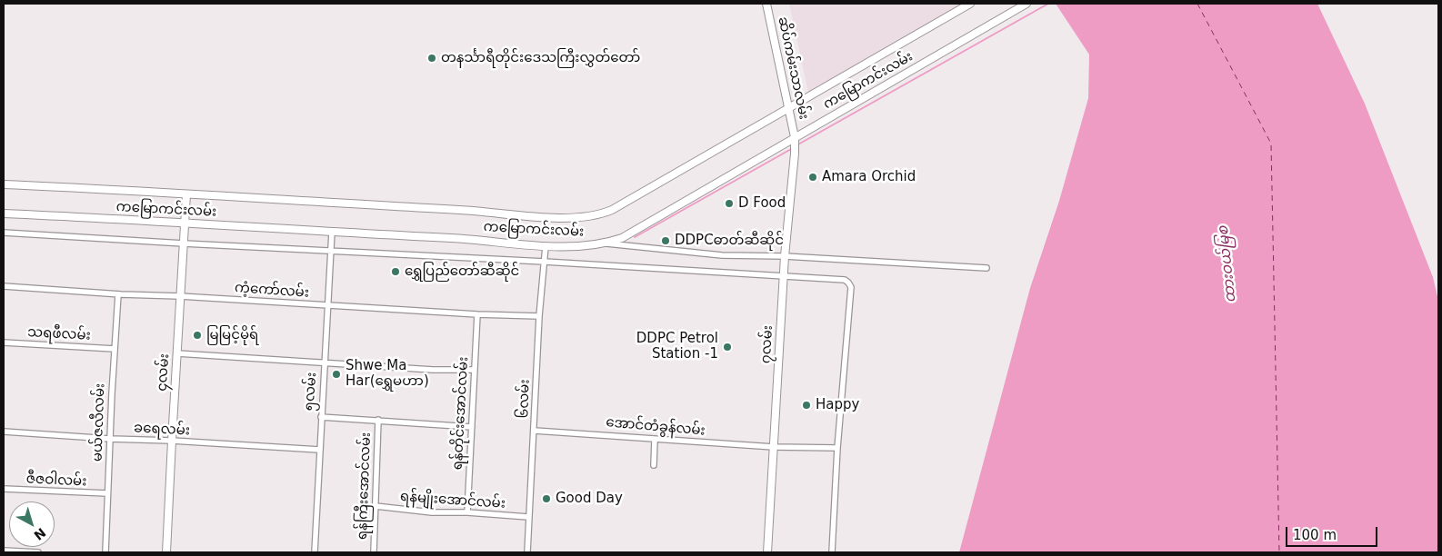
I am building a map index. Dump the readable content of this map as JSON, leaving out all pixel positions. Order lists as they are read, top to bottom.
{
  "streets": {
    "main road": [
      "ဆိပ်ကမ်းသာလမ်း",
      "ကမြောကင်းလမ်း",
      "၇လမ်း",
      "၄လမ်း"
    ],
    "street": [
      "ကံ့ကော်လမ်း",
      "သရဖီလမ်း",
      "၅လမ်း",
      "၆လမ်း",
      "ရန်တိုင်းအောင်လမ်း",
      "မယ်ဇလီလမ်း",
      "အောင်တံခွန်လမ်း",
      "ခရေလမ်း",
      "ဇီဇဝါလမ်း",
      "ရန်ကြီးအောင်လမ်း",
      "ရန်မျိုးအောင်လမ်း"
    ]
  },
  "crossings": [
    ["ဆိပ်ကမ်းသာလမ်း", "ကမြောကင်းလမ်း"],
    ["ဆိပ်ကမ်းသာလမ်း", "၇လမ်း"],
    ["ကမြောကင်းလမ်း", "၇လမ်း"],
    ["ကမြောကင်းလမ်း", "၄လမ်း"],
    ["ကမြောကင်းလမ်း", "၅လမ်း"],
    ["ကမြောကင်းလမ်း", "၆လမ်း"],
    ["ကံ့ကော်လမ်း", "၄လမ်း"],
    ["ကံ့ကော်လမ်း", "၅လမ်း"],
    ["ကံ့ကော်လမ်း", "၆လမ်း"],
    ["ကံ့ကော်လမ်း", "ရန်တိုင်းအောင်လမ်း"],
    ["ကံ့ကော်လမ်း", "မယ်ဇလီလမ်း"],
    ["သရဖီလမ်း", "မယ်ဇလီလမ်း"],
    ["၇လမ်း", "အောင်တံခွန်လမ်း"],
    ["၄လမ်း", "ခရေလမ်း"],
    ["၅လမ်း", "ခရေလမ်း"],
    ["၆လမ်း", "အောင်တံခွန်လမ်း"],
    ["၆လမ်း", "ရန်မျိုးအောင်လမ်း"],
    ["ရန်တိုင်းအောင်လမ်း", "ရန်မျိုးအောင်လမ်း"],
    ["မယ်ဇလီလမ်း", "ခရေလမ်း"],
    ["မယ်ဇလီလမ်း", "ဇီဇဝါလမ်း"],
    ["ရန်ကြီးအောင်လမ်း", "ရန်မျိုးအောင်လမ်း"]
  ],
  "water": ["ထားဝယ်မြစ"],
  "places": [
    "တနင်္သာရီတိုင်းဒေသကြီးလွှတ်တော်",
    "Amara Orchid",
    "D Food",
    "DDPCဓာတ်ဆီဆိုင်",
    "ရွှေပြည်တော်ဆီဆိုင်",
    "မြမြင့်မိုရ်",
    "DDPC Petrol Station -1",
    "Shwe Ma Har(‌‌ရွှေမဟာ)",
    "Happy",
    "Good Day"
  ],
  "scale_bar": "100 m",
  "north": "bottom right"
}
